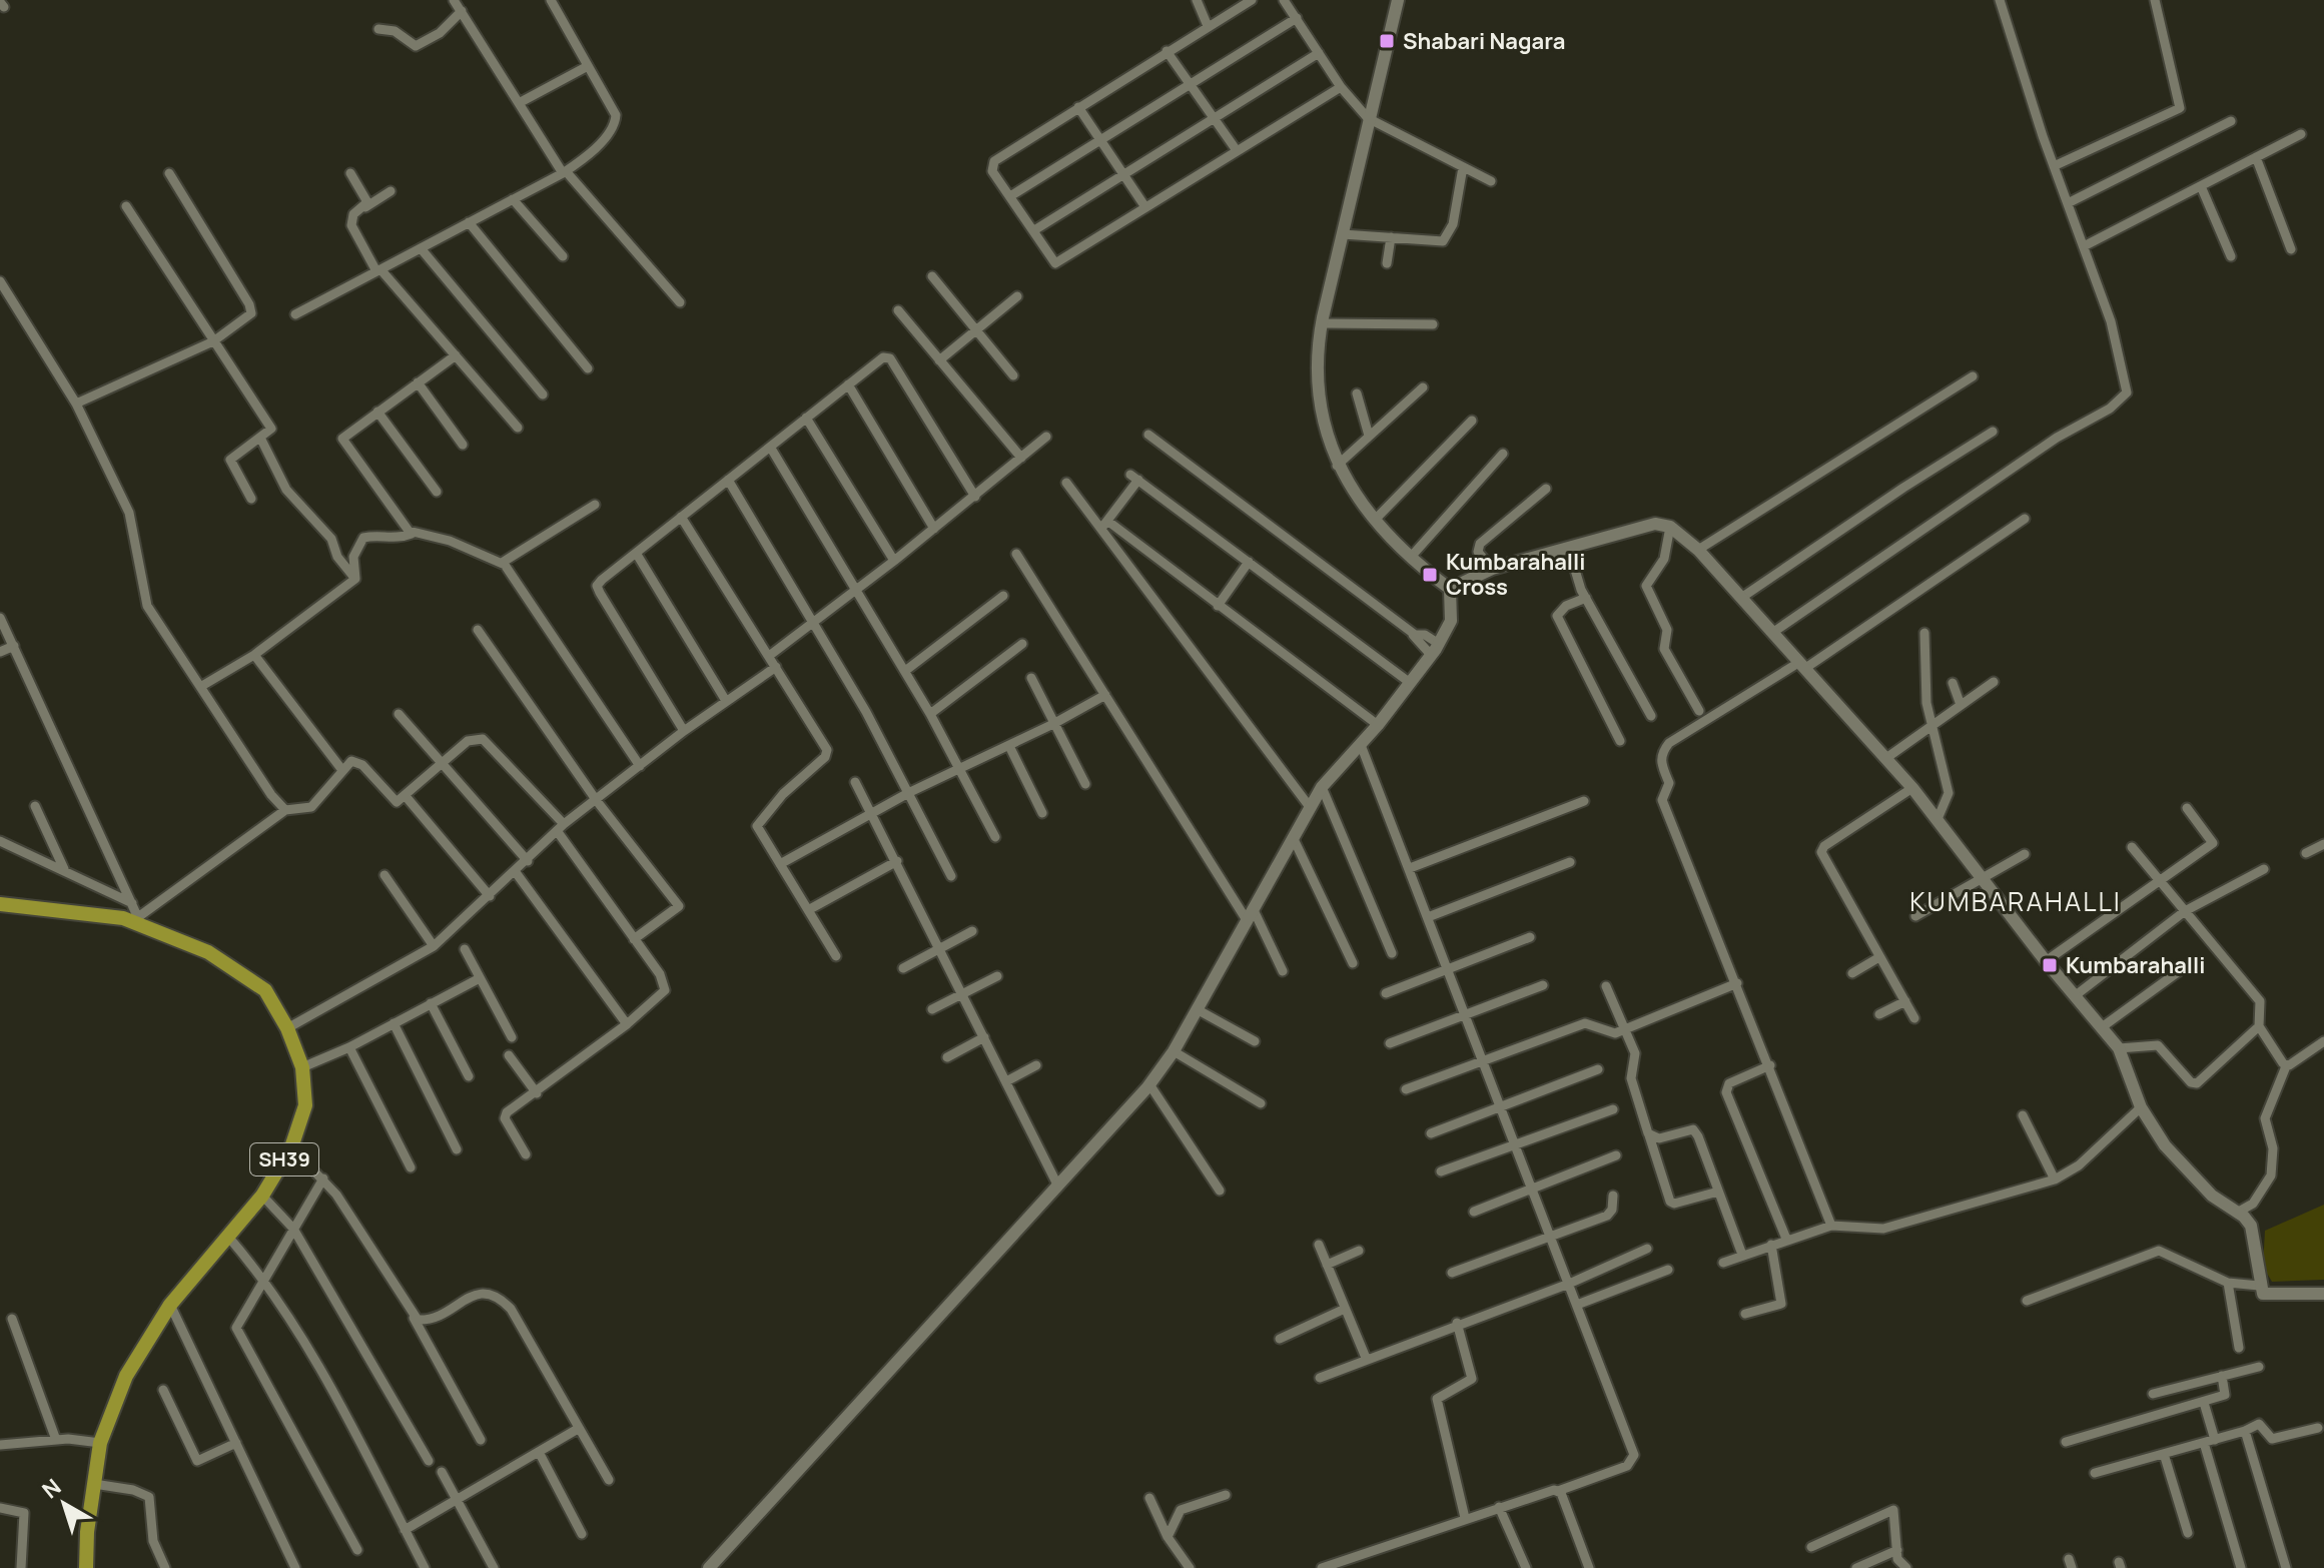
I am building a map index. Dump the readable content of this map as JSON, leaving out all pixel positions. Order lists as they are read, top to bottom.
{
  "streets": {
    "main road": ["SH39"]
  },
  "districts": ["KUMBARAHALLI"],
  "places": {
    "transit": ["Shabari Nagara", "Kumbarahalli Cross", "Kumbarahalli"]
  },
  "north": "top left"
}
